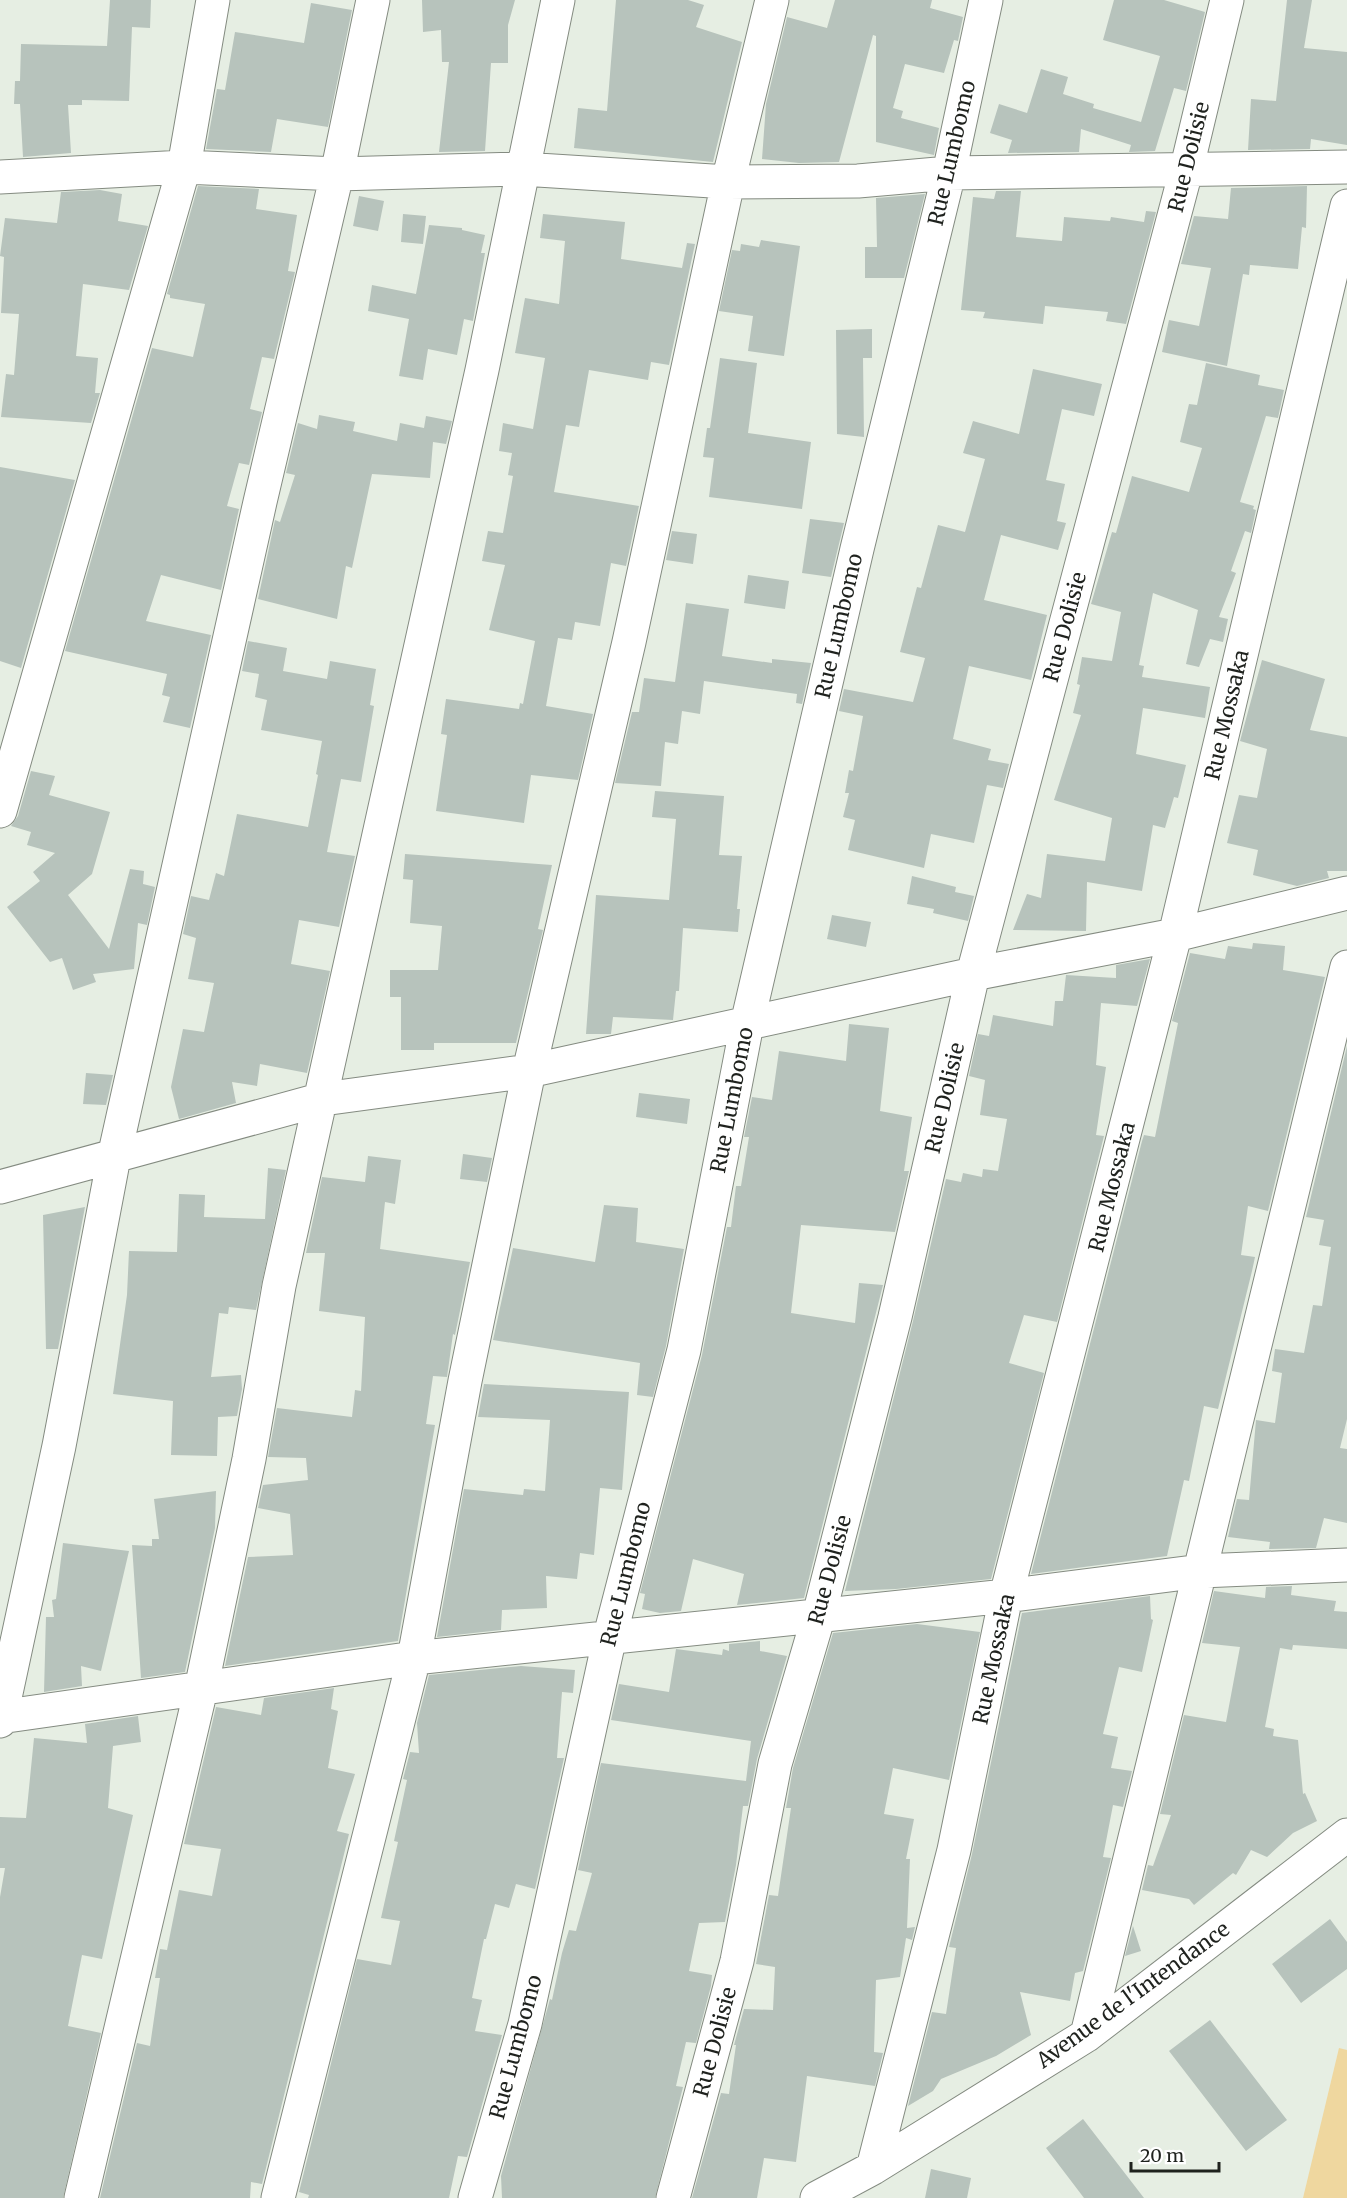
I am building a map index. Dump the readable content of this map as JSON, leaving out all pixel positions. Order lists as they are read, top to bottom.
{
  "streets": {
    "street": [
      "Rue Lumbomo",
      "Rue Dolisie",
      "Rue Mossaka",
      "Avenue de l'Intendance"
    ]
  },
  "crossings": [
    ["Rue Mossaka", "Avenue de l'Intendance"]
  ],
  "scale_bar": "20 m"
}
